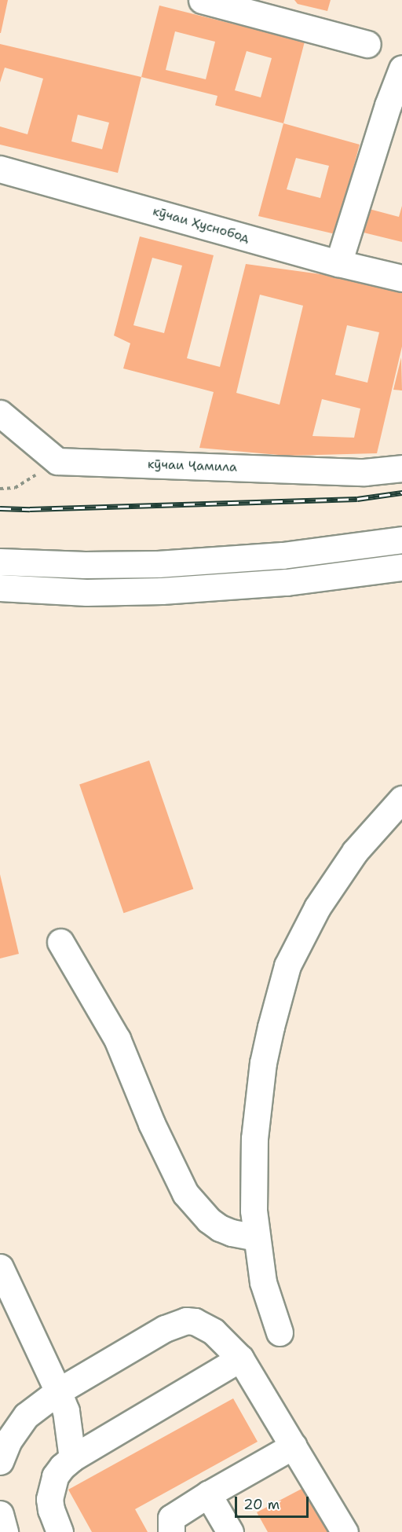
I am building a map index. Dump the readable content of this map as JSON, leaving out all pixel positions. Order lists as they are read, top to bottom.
{
  "streets": {
    "street": ["кӯчаи Ҳуснобод", "кӯчаи Ҷамила"]
  },
  "scale_bar": "20 m"
}
